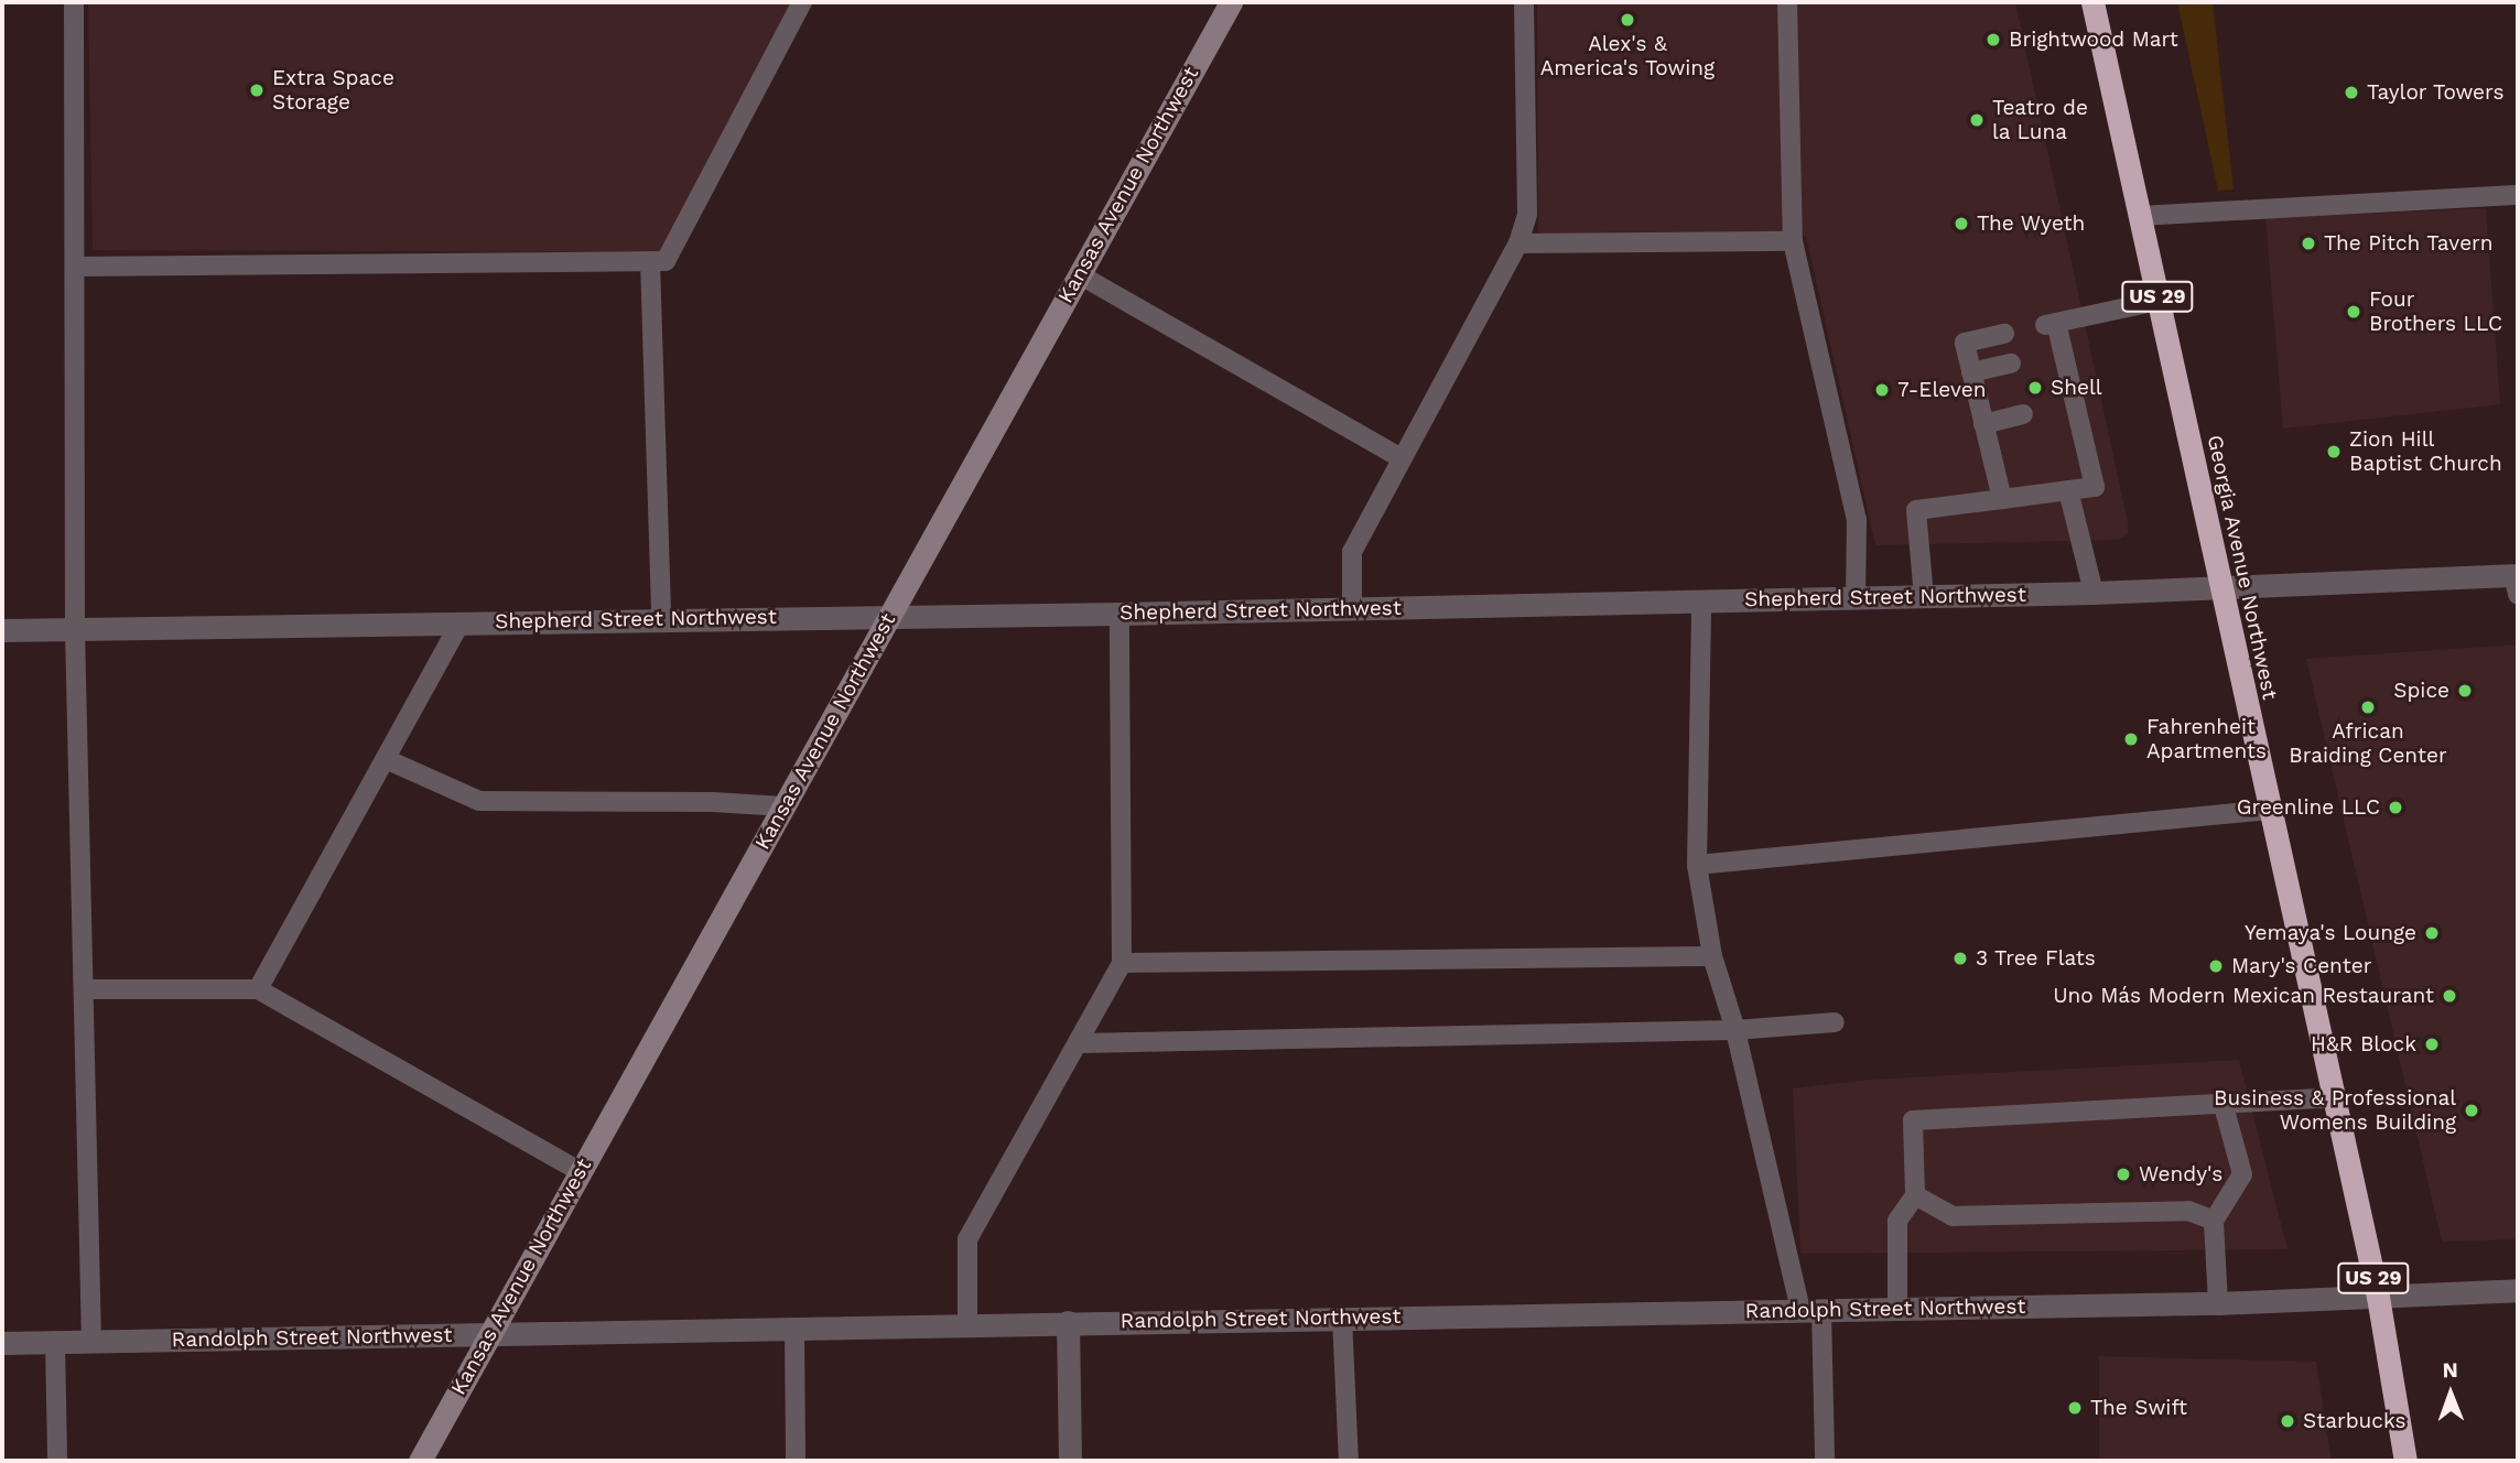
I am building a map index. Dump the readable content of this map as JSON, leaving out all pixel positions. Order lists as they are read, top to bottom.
{
  "streets": {
    "highway": ["US 29", "Georgia Avenue Northwest"],
    "street": ["Kansas Avenue Northwest", "Shepherd Street Northwest", "Randolph Street Northwest"]
  },
  "crossings": [
    ["Kansas Avenue Northwest", "Shepherd Street Northwest"],
    ["Kansas Avenue Northwest", "Randolph Street Northwest"],
    ["Georgia Avenue Northwest", "Shepherd Street Northwest"],
    ["Georgia Avenue Northwest", "Randolph Street Northwest"]
  ],
  "places": [
    "Alex's & America's Towing",
    "Brightwood Mart",
    "Extra Space Storage",
    "Taylor Towers",
    "Teatro de la Luna",
    "The Wyeth",
    "The Pitch Tavern",
    "Four Brothers LLC",
    "Shell",
    "7-Eleven",
    "Zion Hill Baptist Church",
    "Spice",
    "African Braiding Center",
    "Fahrenheit Apartments",
    "Greenline LLC",
    "Yemaya's Lounge",
    "3 Tree Flats",
    "Mary's Center",
    "Uno Más Modern Mexican Restaurant",
    "H&R Block",
    "Business & Professional Womens Building",
    "Wendy's",
    "The Swift",
    "Starbucks"
  ],
  "north": "top"
}
